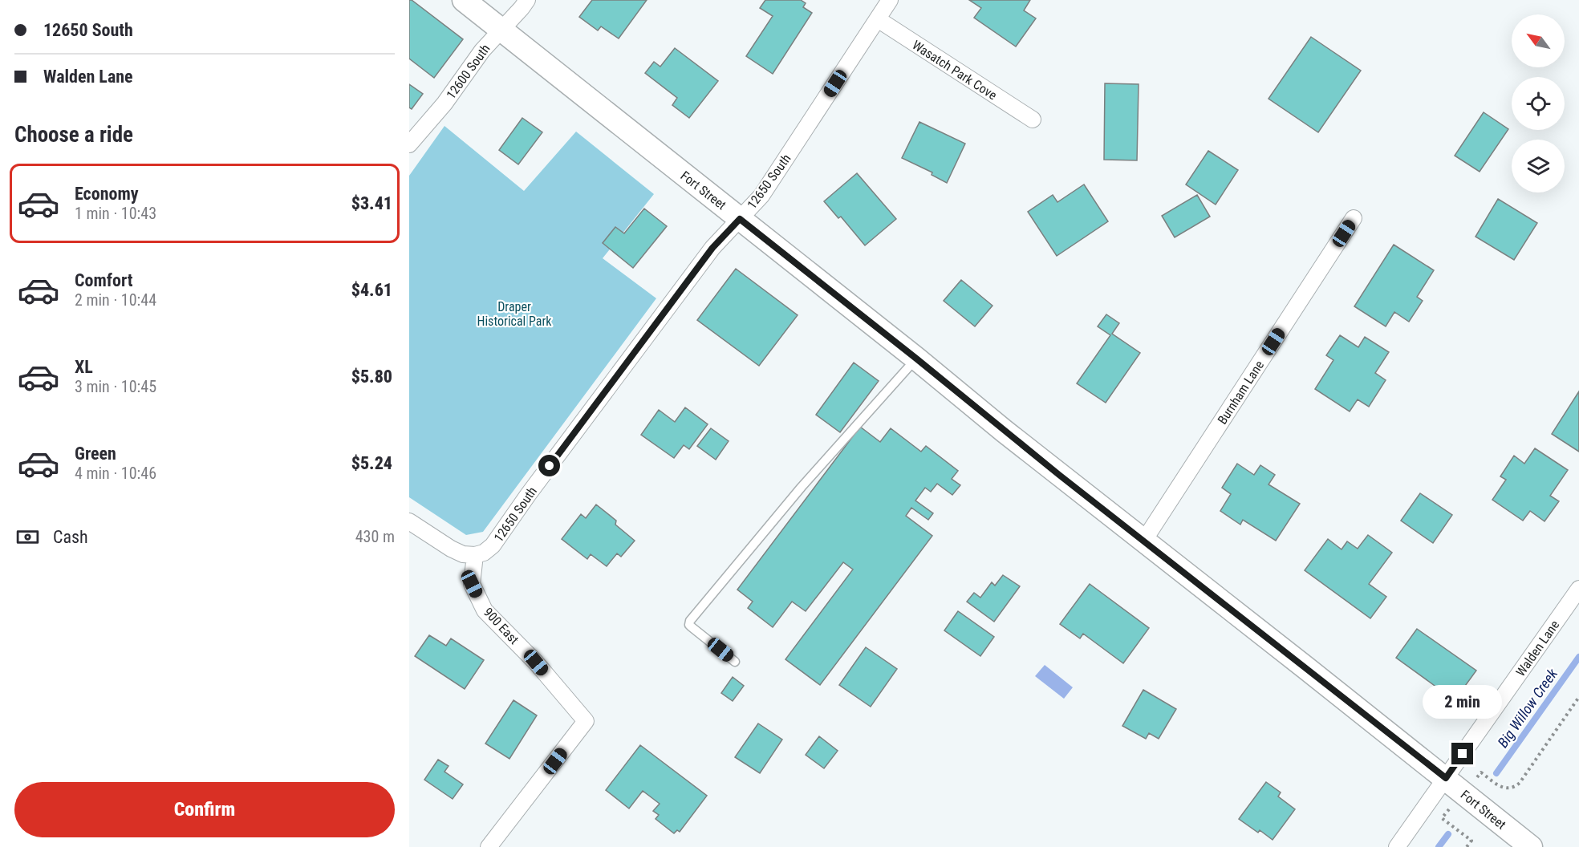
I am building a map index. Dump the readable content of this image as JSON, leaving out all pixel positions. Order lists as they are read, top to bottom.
{
  "streets": {
    "street": [
      "Wasatch Park Cove",
      "12600 South",
      "12650 South",
      "Fort Street",
      "Burnham Lane",
      "900 East",
      "Walden Lane"
    ]
  },
  "crossings": [
    ["Wasatch Park Cove", "12650 South"],
    ["12600 South", "Fort Street"],
    ["12650 South", "Fort Street"],
    ["12650 South", "900 East"],
    ["Fort Street", "Burnham Lane"],
    ["Fort Street", "Walden Lane"]
  ],
  "water": ["Big Willow Creek"],
  "parks": ["Draper Historical Park"],
  "north": "top left",
  "page": {
    "banner": ["12650 South", "Walden Lane"],
    "heading": "Choose a ride",
    "list": [
      {
        "name": "Economy",
        "note": "1 min · 10:43",
        "value": "$3.41"
      },
      {
        "name": "Comfort",
        "note": "2 min · 10:44",
        "value": "$4.61"
      },
      {
        "name": "XL",
        "note": "3 min · 10:45",
        "value": "$5.80"
      },
      {
        "name": "Green",
        "note": "4 min · 10:46",
        "value": "$5.24"
      }
    ],
    "pay": ["Cash", "430 m"],
    "bubble": "2 min",
    "buttons": "Confirm"
  }
}
